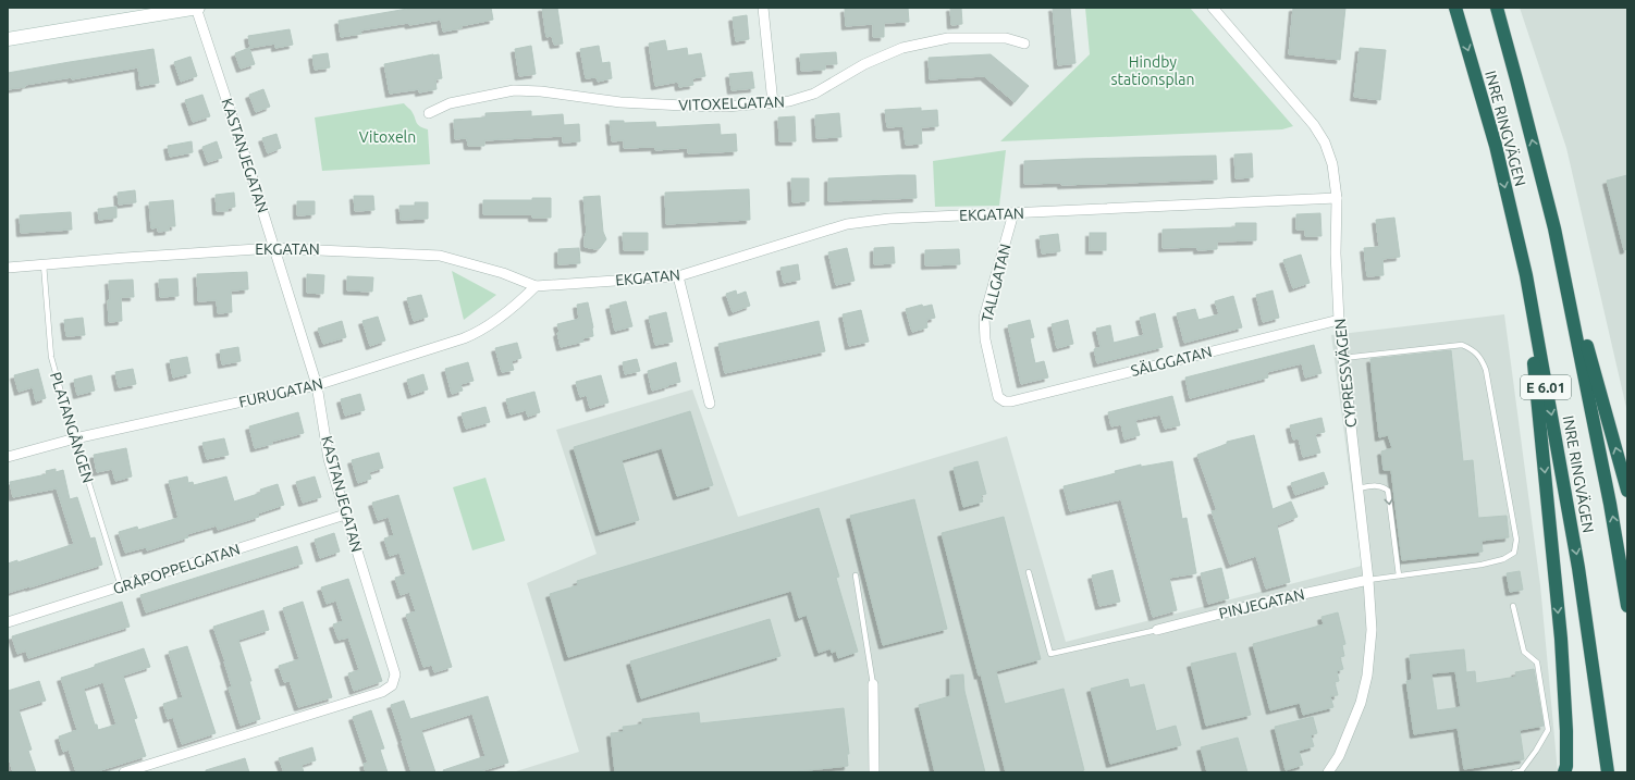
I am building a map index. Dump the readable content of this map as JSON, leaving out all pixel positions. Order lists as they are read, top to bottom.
{
  "streets": {
    "highway": ["INRE RINGVÄGEN", "E 6.01"],
    "street": [
      "VITOXELGATAN",
      "KASTANJEGATAN",
      "EKGATAN",
      "TALLGATAN",
      "SÄLGGATAN",
      "CYPRESSVÄGEN",
      "FURUGATAN",
      "GRÅPOPPELGATAN",
      "PINJEGATAN"
    ],
    "lane": ["PLATANGÅNGEN"]
  },
  "crossings": [
    ["KASTANJEGATAN", "EKGATAN"],
    ["KASTANJEGATAN", "FURUGATAN"],
    ["KASTANJEGATAN", "GRÅPOPPELGATAN"],
    ["EKGATAN", "TALLGATAN"],
    ["EKGATAN", "CYPRESSVÄGEN"],
    ["EKGATAN", "FURUGATAN"],
    ["EKGATAN", "PLATANGÅNGEN"],
    ["TALLGATAN", "SÄLGGATAN"],
    ["SÄLGGATAN", "CYPRESSVÄGEN"],
    ["CYPRESSVÄGEN", "PINJEGATAN"],
    ["FURUGATAN", "PLATANGÅNGEN"],
    ["PLATANGÅNGEN", "GRÅPOPPELGATAN"]
  ],
  "parks": ["Hindby stationsplan", "Vitoxeln"]
}
